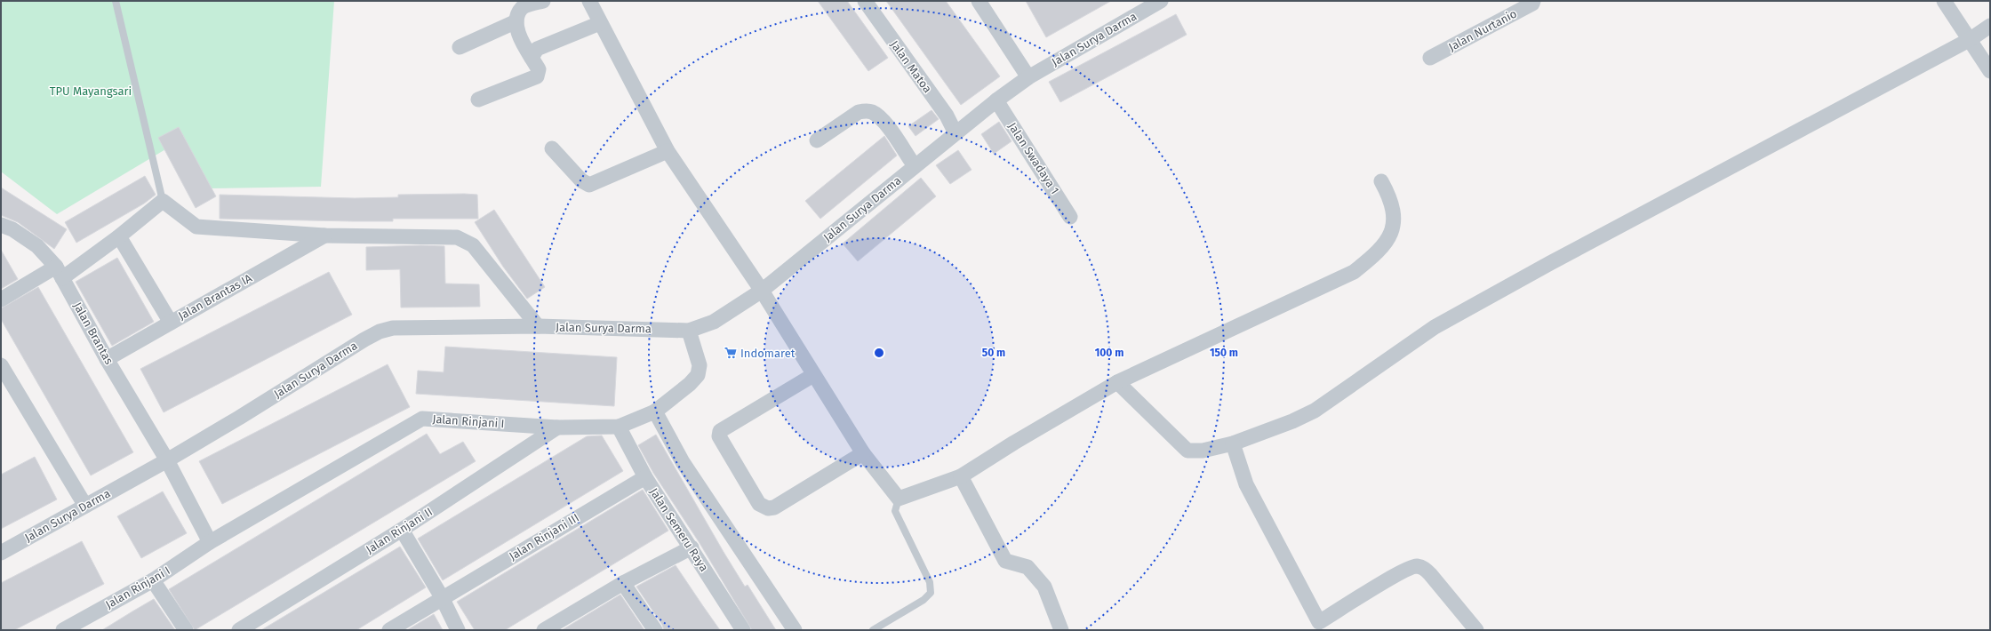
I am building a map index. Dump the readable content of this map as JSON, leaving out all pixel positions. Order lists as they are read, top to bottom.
{
  "streets": {
    "street": [
      "Jalan Nurtanio",
      "Jalan Surya Darma",
      "Jalan Matoa",
      "Jalan Swadaya 1",
      "Jalan Brantas IA",
      "Jalan Brantas",
      "Jalan Rinjani I",
      "Jalan Semeru Raya",
      "Jalan Rinjani II",
      "Jalan Rinjani III"
    ]
  },
  "crossings": [
    ["Jalan Surya Darma", "Jalan Matoa"],
    ["Jalan Surya Darma", "Jalan Swadaya 1"],
    ["Jalan Surya Darma", "Jalan Brantas"],
    ["Jalan Surya Darma", "Jalan Rinjani I"],
    ["Jalan Brantas IA", "Jalan Brantas"],
    ["Jalan Rinjani I", "Jalan Semeru Raya"],
    ["Jalan Rinjani I", "Jalan Rinjani II"],
    ["Jalan Semeru Raya", "Jalan Rinjani III"]
  ],
  "parks": ["TPU Mayangsari"],
  "places": {
    "supermarket": ["Indomaret"]
  },
  "rings": ["50 m", "100 m", "150 m"]
}
